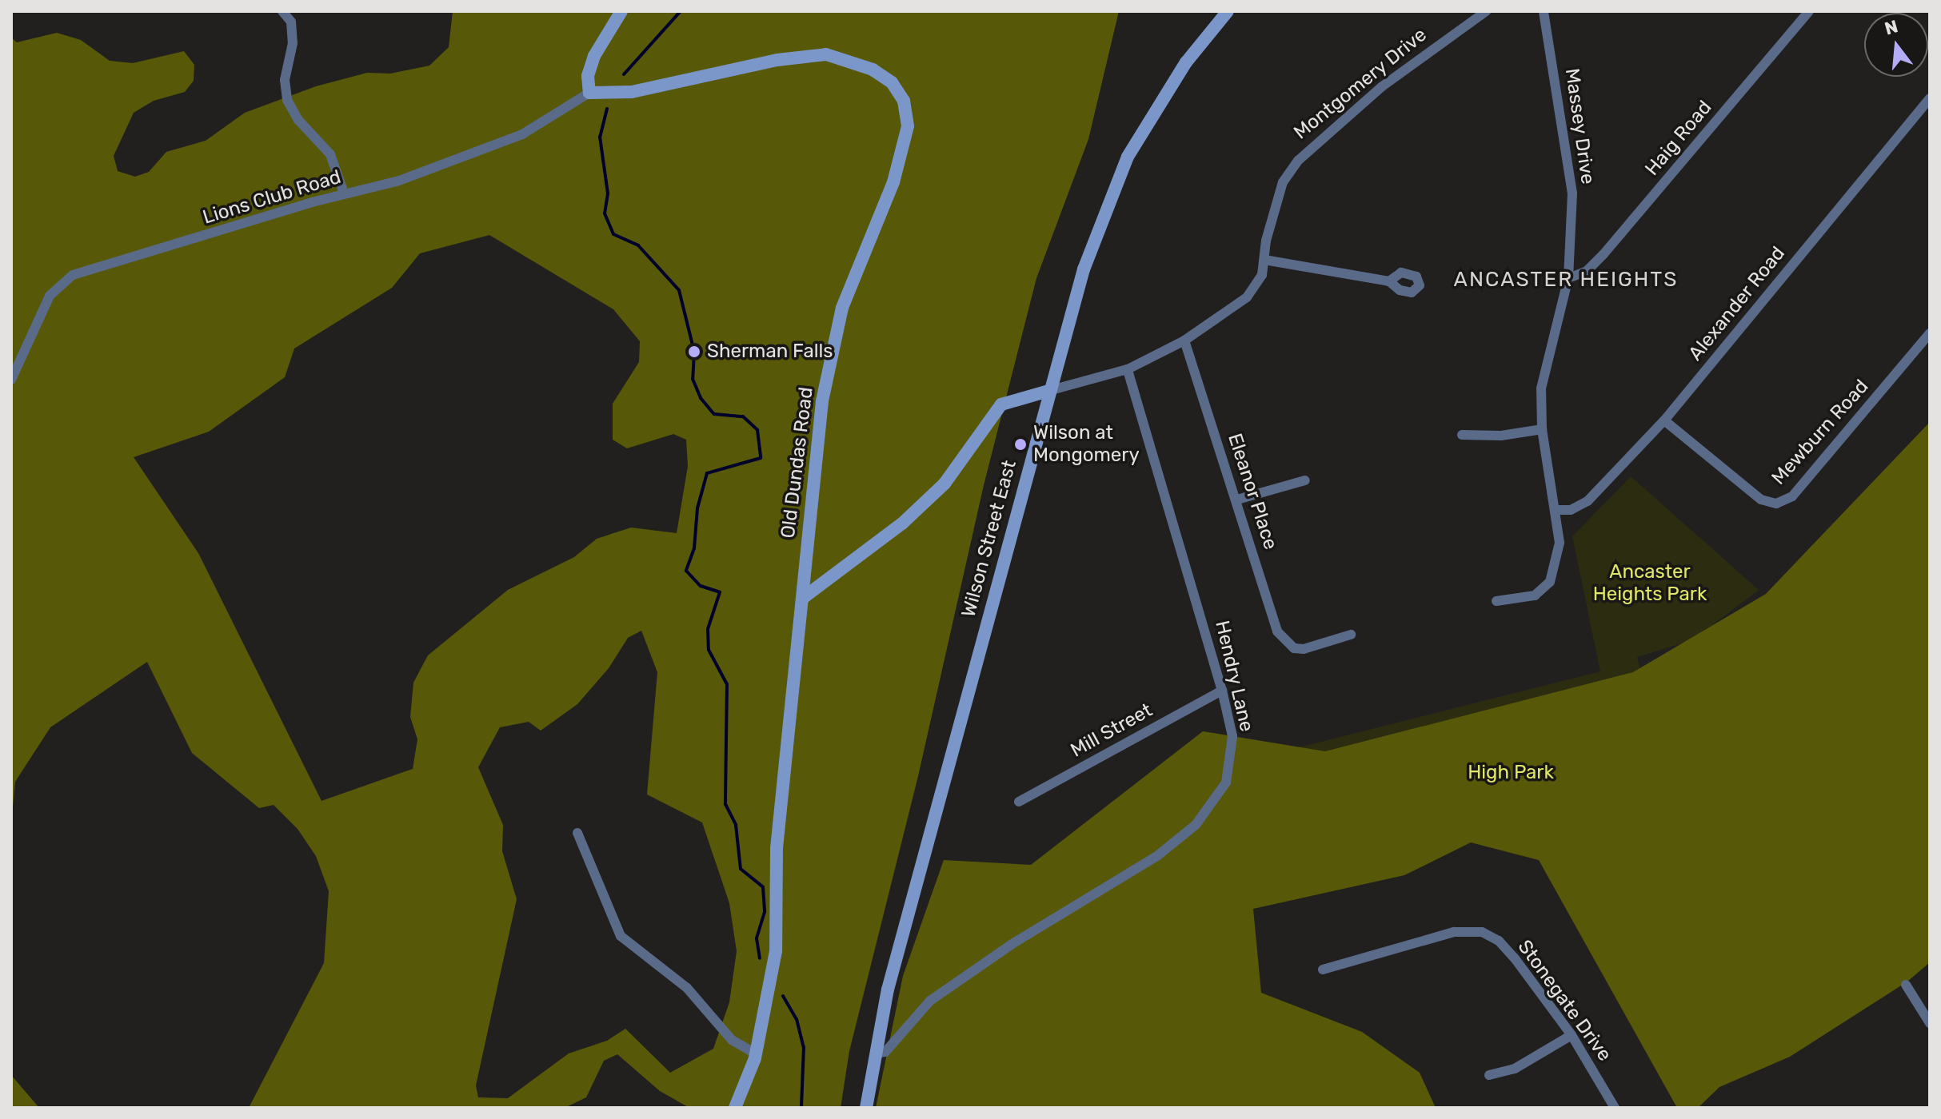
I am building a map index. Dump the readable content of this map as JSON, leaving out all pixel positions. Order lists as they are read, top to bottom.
{
  "streets": {
    "street": [
      "Montgomery Drive",
      "Massey Drive",
      "Haig Road",
      "Lions Club Road",
      "Alexander Road",
      "Mewburn Road",
      "Old Dundas Road",
      "Eleanor Place",
      "Wilson Street East",
      "Hendry Lane",
      "Mill Street",
      "Stonegate Drive"
    ]
  },
  "crossings": [
    ["Montgomery Drive", "Old Dundas Road"],
    ["Montgomery Drive", "Eleanor Place"],
    ["Montgomery Drive", "Wilson Street East"],
    ["Montgomery Drive", "Hendry Lane"],
    ["Massey Drive", "Haig Road"],
    ["Massey Drive", "Alexander Road"],
    ["Lions Club Road", "Old Dundas Road"],
    ["Alexander Road", "Mewburn Road"],
    ["Wilson Street East", "Hendry Lane"],
    ["Hendry Lane", "Mill Street"]
  ],
  "districts": ["ANCASTER HEIGHTS"],
  "parks": ["Ancaster Heights Park", "High Park"],
  "places": ["Sherman Falls", "Wilson at Mongomery"],
  "north": "top"
}
